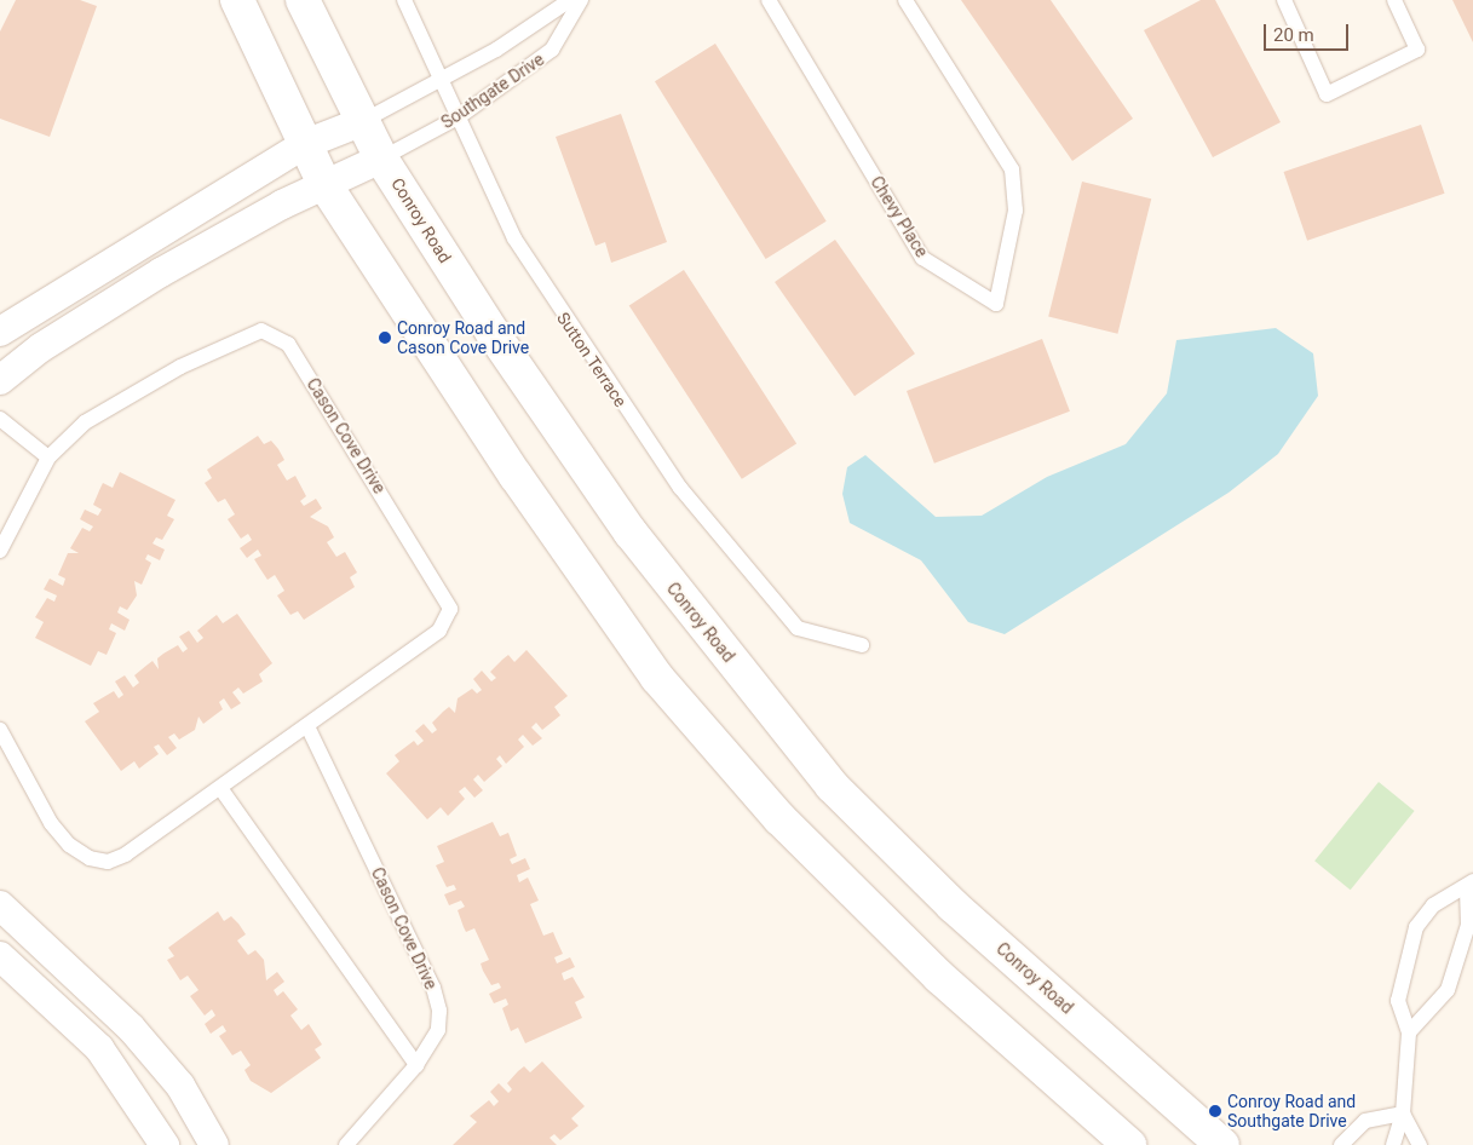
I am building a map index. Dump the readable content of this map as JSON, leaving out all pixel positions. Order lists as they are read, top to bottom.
{
  "streets": {
    "main road": ["Conroy Road"],
    "lane": [
      "Southgate Drive",
      "Chevy Place",
      "Sutton Terrace",
      "Cason Cove Drive"
    ]
  },
  "crossings": [
    ["Southgate Drive", "Conroy Road"],
    ["Southgate Drive", "Sutton Terrace"]
  ],
  "places": ["Conroy Road and Cason Cove Drive", "Conroy Road and Southgate Drive"],
  "scale_bar": "20 m"
}
